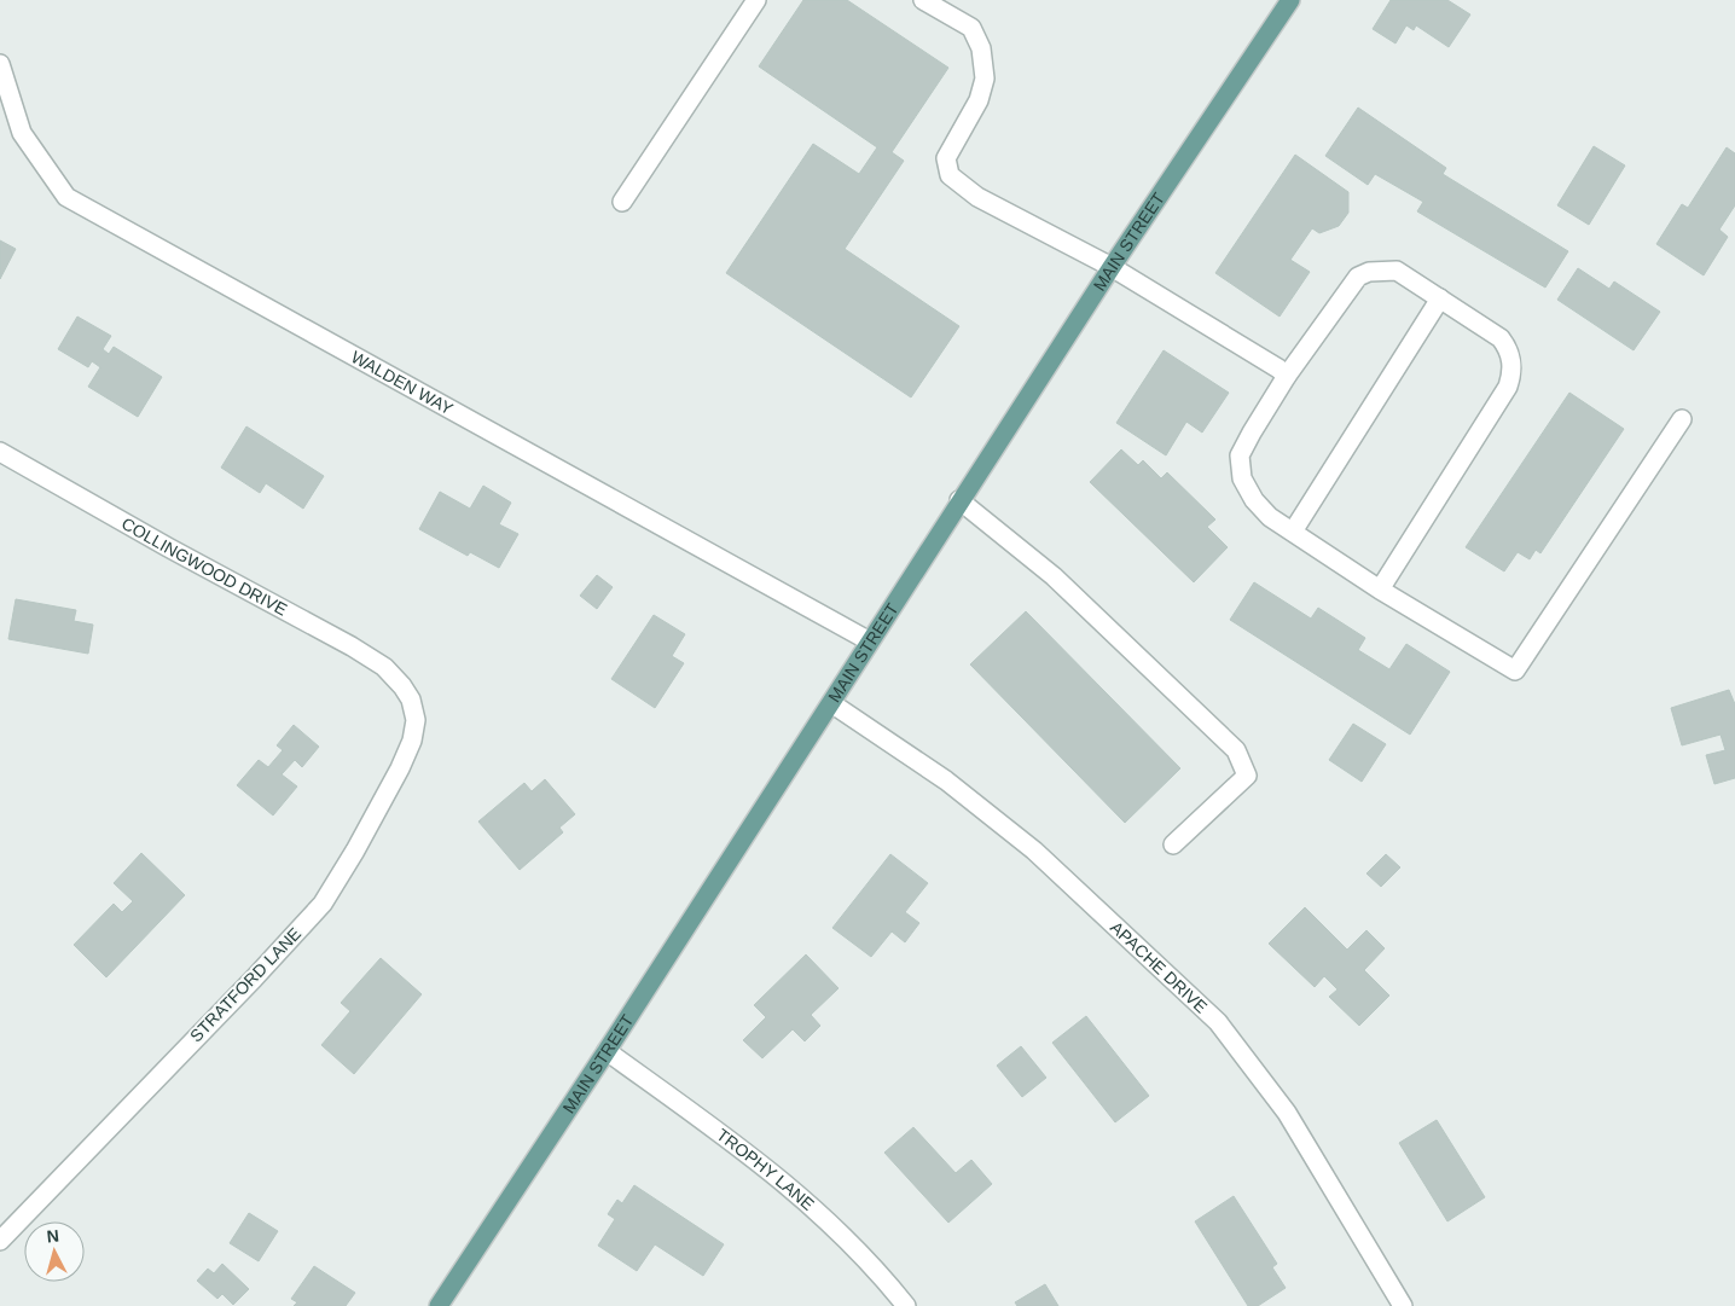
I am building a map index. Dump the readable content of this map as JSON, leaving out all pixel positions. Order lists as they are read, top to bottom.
{
  "streets": {
    "main road": ["MAIN STREET"],
    "street": [
      "WALDEN WAY",
      "COLLINGWOOD DRIVE",
      "APACHE DRIVE",
      "STRATFORD LANE",
      "TROPHY LANE"
    ]
  },
  "crossings": [
    ["MAIN STREET", "WALDEN WAY"],
    ["MAIN STREET", "APACHE DRIVE"],
    ["MAIN STREET", "TROPHY LANE"],
    ["COLLINGWOOD DRIVE", "STRATFORD LANE"]
  ],
  "north": "top"
}
